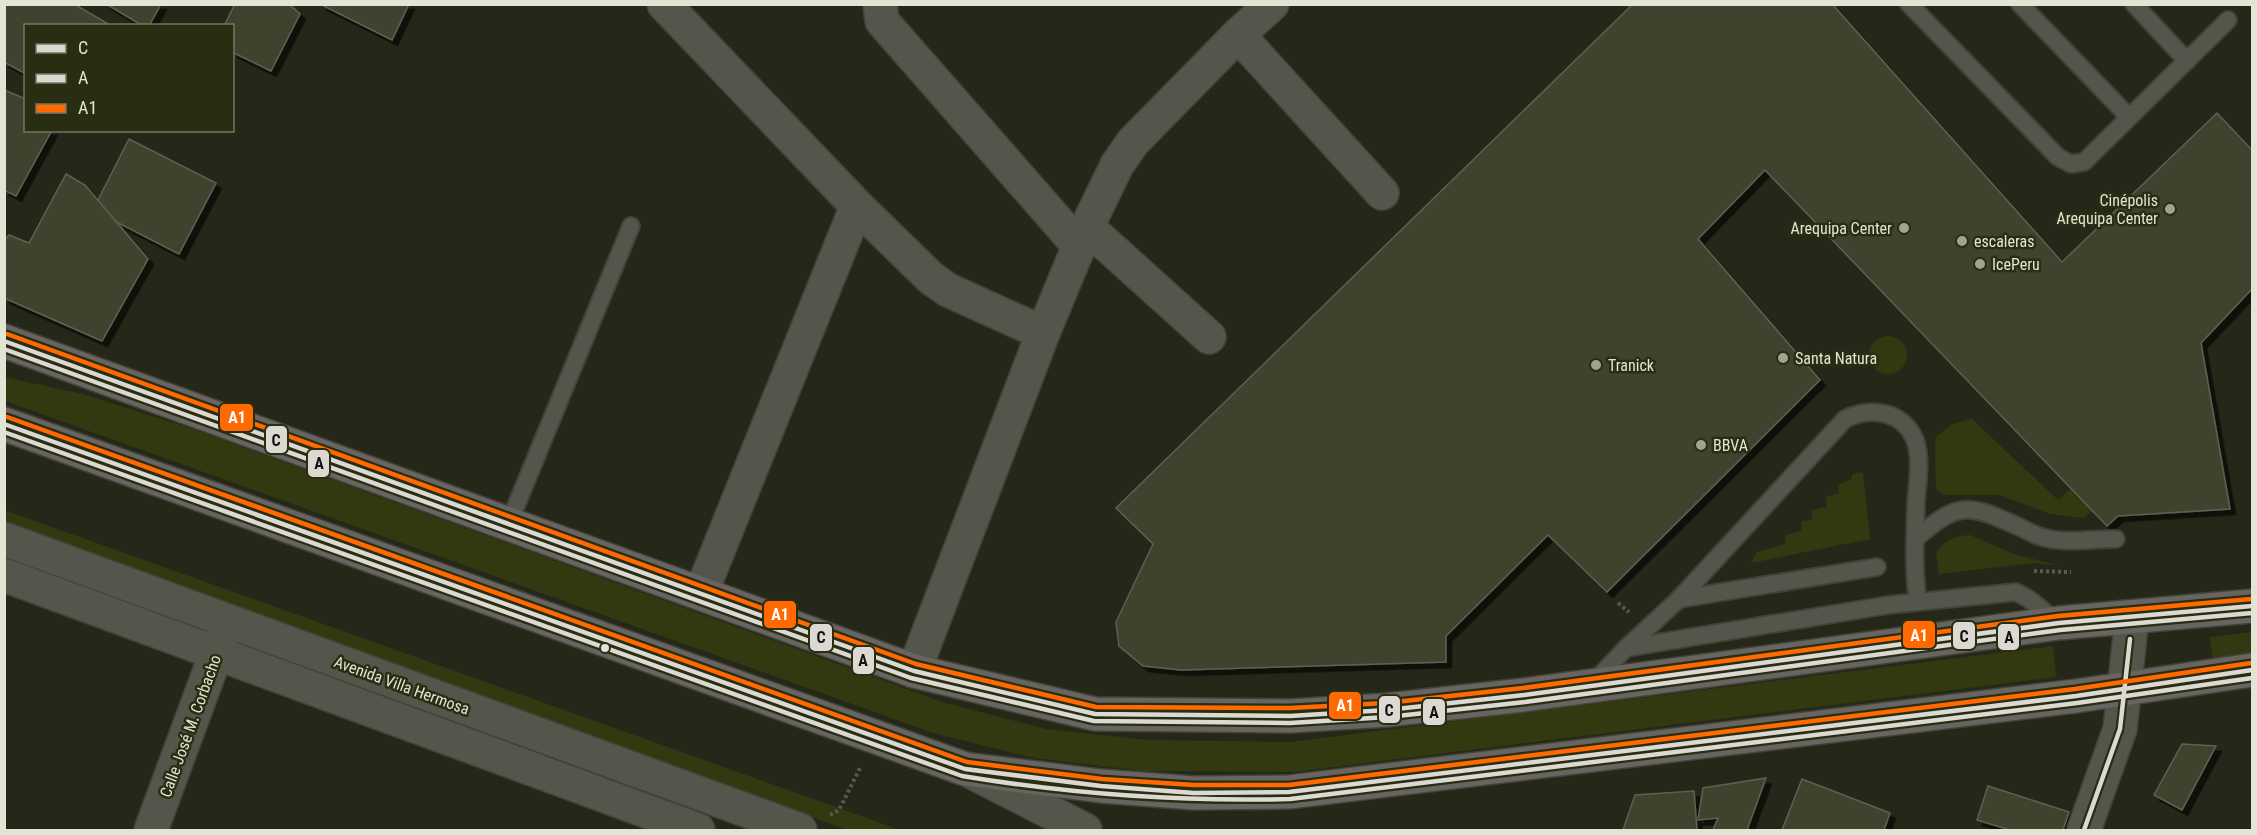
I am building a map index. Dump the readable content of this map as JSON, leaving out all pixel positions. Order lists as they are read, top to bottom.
{
  "streets": {
    "street": ["Avenida Villa Hermosa", "Calle José M. Corbacho"]
  },
  "crossings": [
    ["Avenida Villa Hermosa", "Calle José M. Corbacho"]
  ],
  "places": [
    "Cinépolis Arequipa Center",
    "Arequipa Center",
    "escaleras",
    "IcePeru",
    "Santa Natura",
    "Tranick",
    "BBVA"
  ],
  "lines": ["transit line A1", "transit line C", "transit line A"],
  "legend": ["C", "A", "A1"]
}
